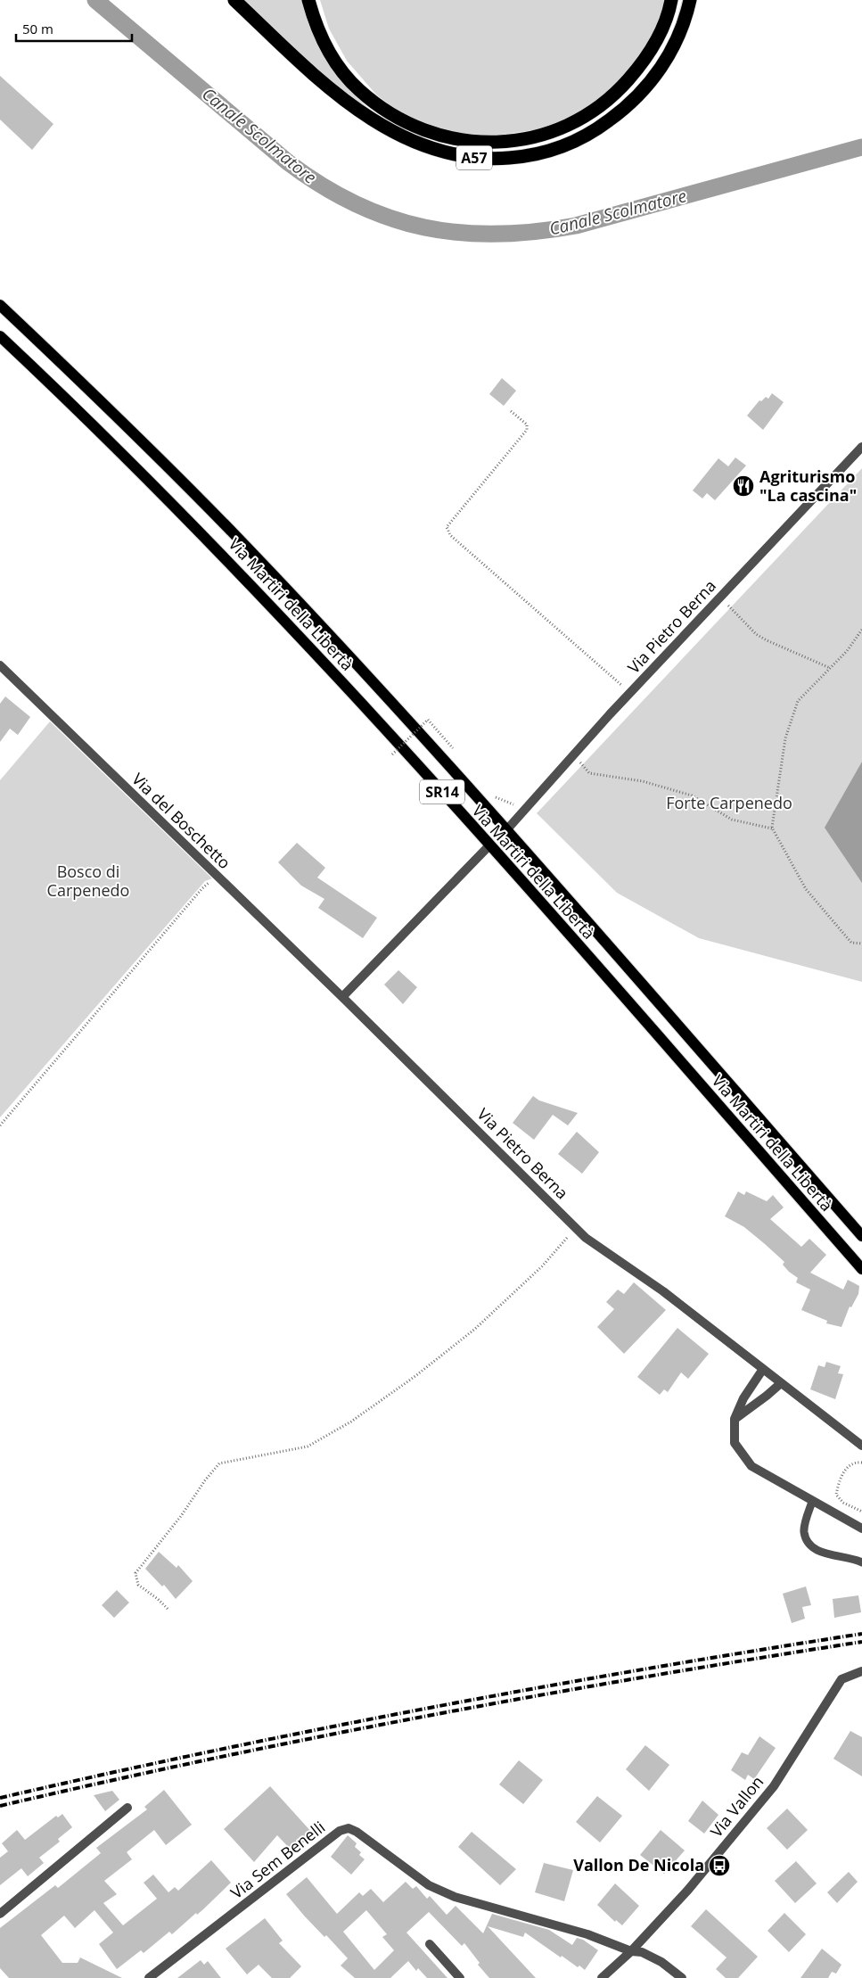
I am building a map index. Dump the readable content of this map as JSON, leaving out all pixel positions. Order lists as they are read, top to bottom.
{
  "streets": {
    "highway": ["A57"],
    "main road": ["Via Martiri della Libertà", "SR14"],
    "street": [
      "Via Pietro Berna",
      "Via del Boschetto",
      "Via Vallon",
      "Via Sem Benelli"
    ]
  },
  "crossings": [
    ["Via Martiri della Libertà", "Via Pietro Berna"],
    ["Via Pietro Berna", "Via del Boschetto"],
    ["Via Vallon", "Via Sem Benelli"]
  ],
  "water": ["Canale Scolmatore"],
  "parks": ["Forte Carpenedo", "Bosco di Carpenedo"],
  "places": {
    "restaurant": ["Agriturismo \"La cascina\""],
    "bus stop": ["Vallon De Nicola"]
  },
  "scale_bar": "50 m"
}
